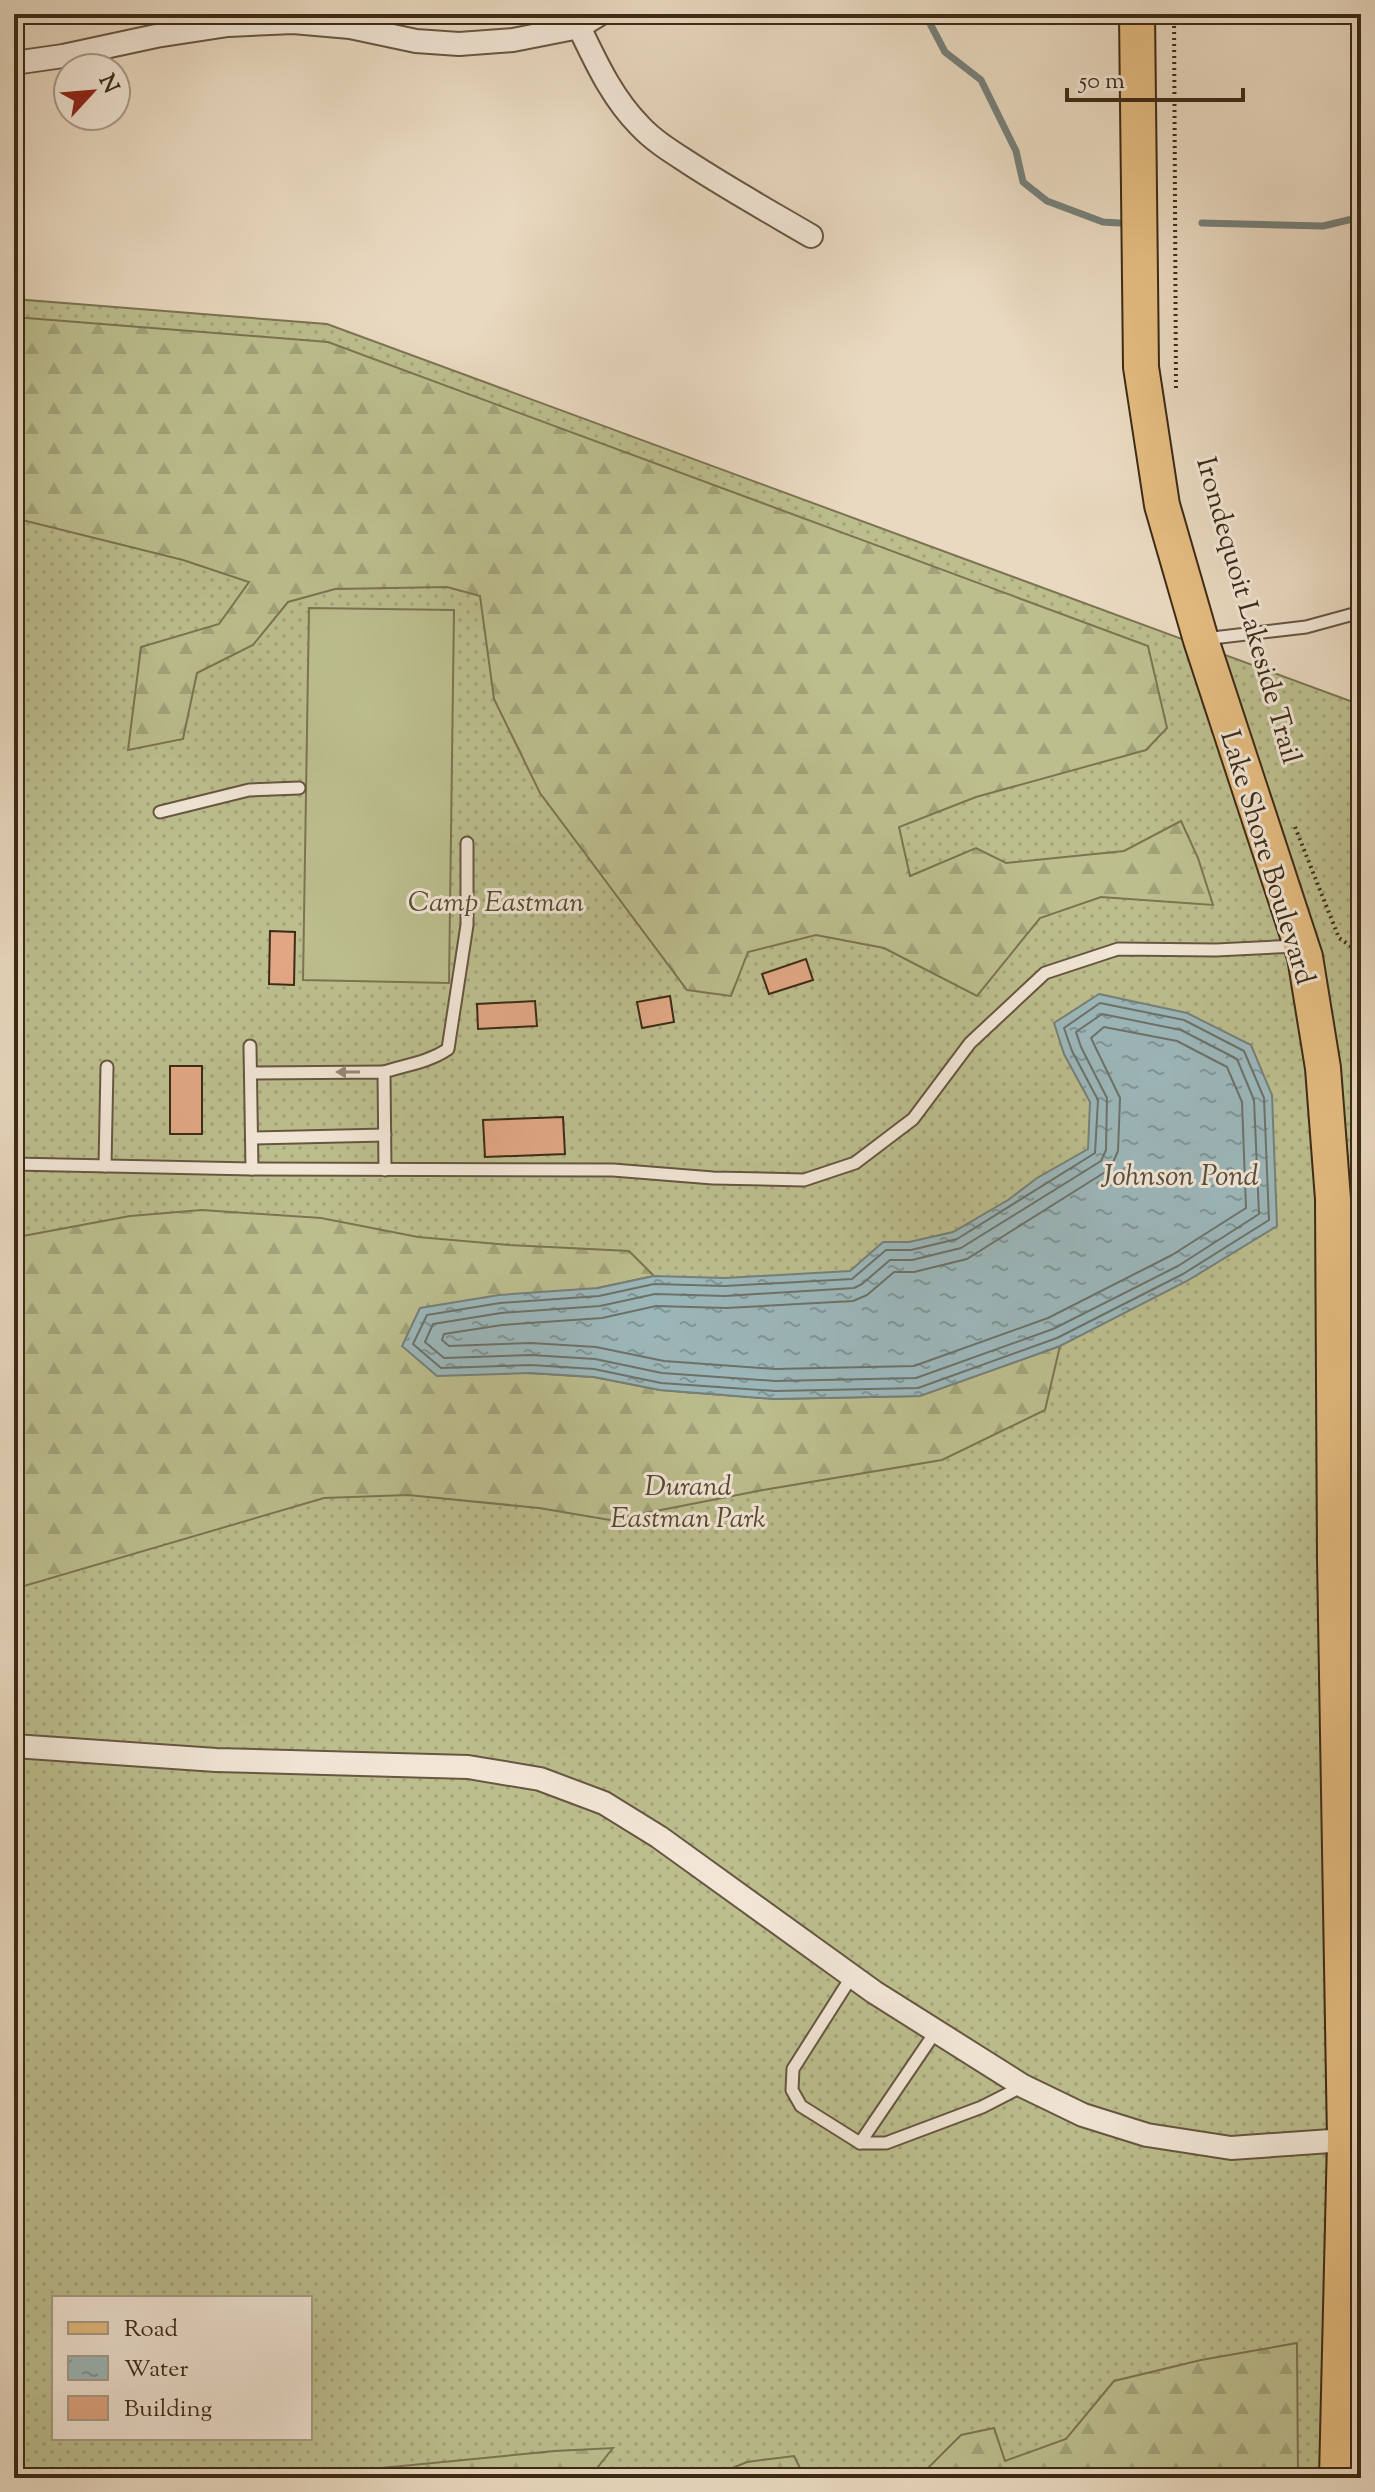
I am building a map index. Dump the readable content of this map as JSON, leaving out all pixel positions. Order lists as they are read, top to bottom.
{
  "streets": {
    "main road": ["Lake Shore Boulevard"]
  },
  "water": ["Johnson Pond"],
  "parks": ["Camp Eastman", "Durand Eastman Park"],
  "legend": ["Road", "Water", "Building"],
  "scale_bar": "50 m",
  "north": "top right"
}
